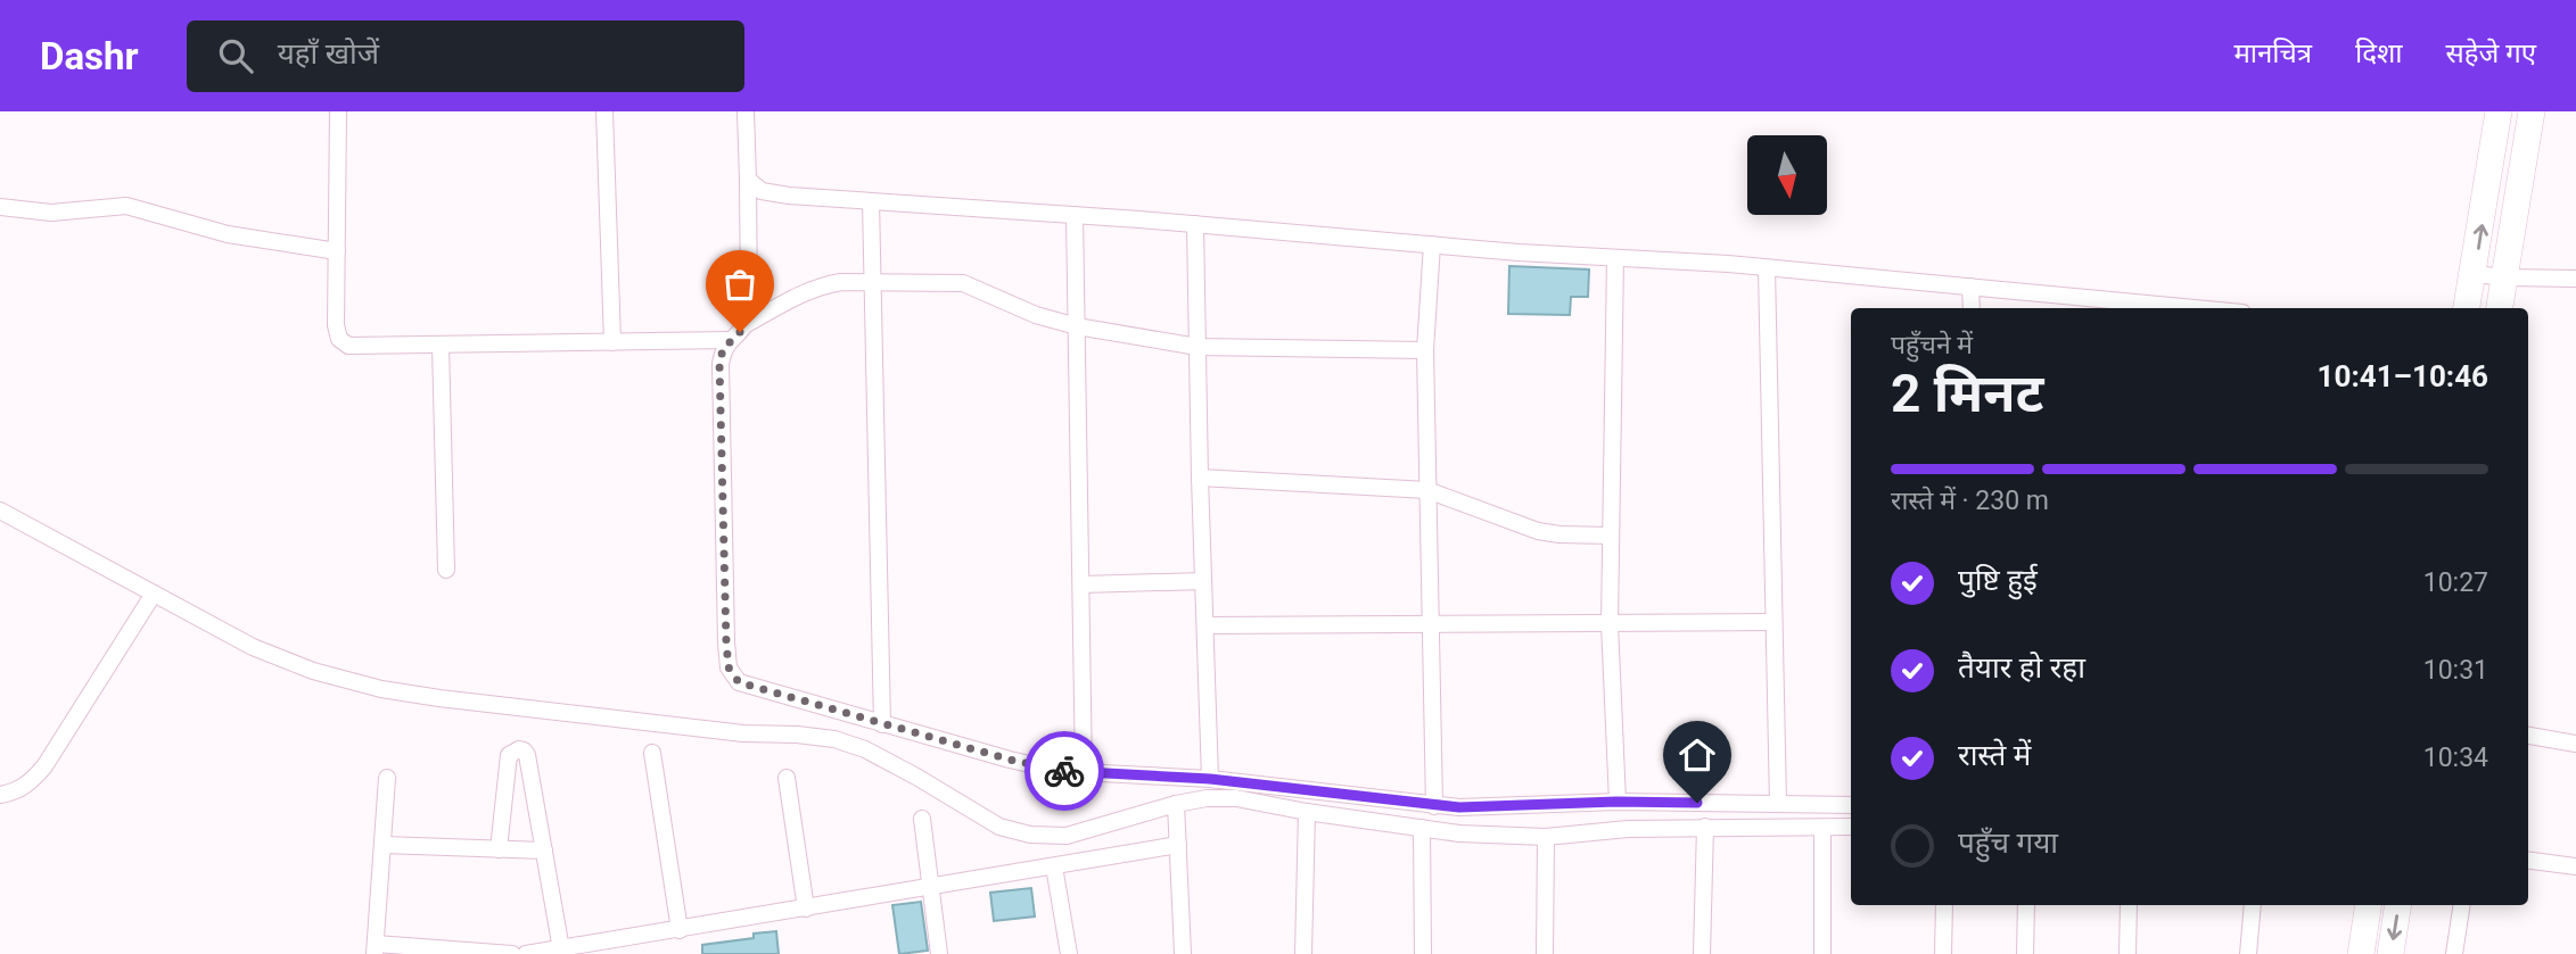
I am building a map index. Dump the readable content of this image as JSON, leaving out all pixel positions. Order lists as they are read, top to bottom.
{
  "north": "bottom",
  "page": {
    "header": "Dashr",
    "search": "यहाँ खोजें",
    "nav": ["मानचित्र", "दिशा", "सहेजे गए"],
    "heading": ["2 मिनट", "पहुँचने में", "10:41–10:46"],
    "bar": "रास्ते में · 230 m",
    "list": [
      ["पुष्टि हुई", "10:27"],
      ["तैयार हो रहा", "10:31"],
      ["रास्ते में", "10:34"],
      "पहुँच गया"
    ]
  }
}
